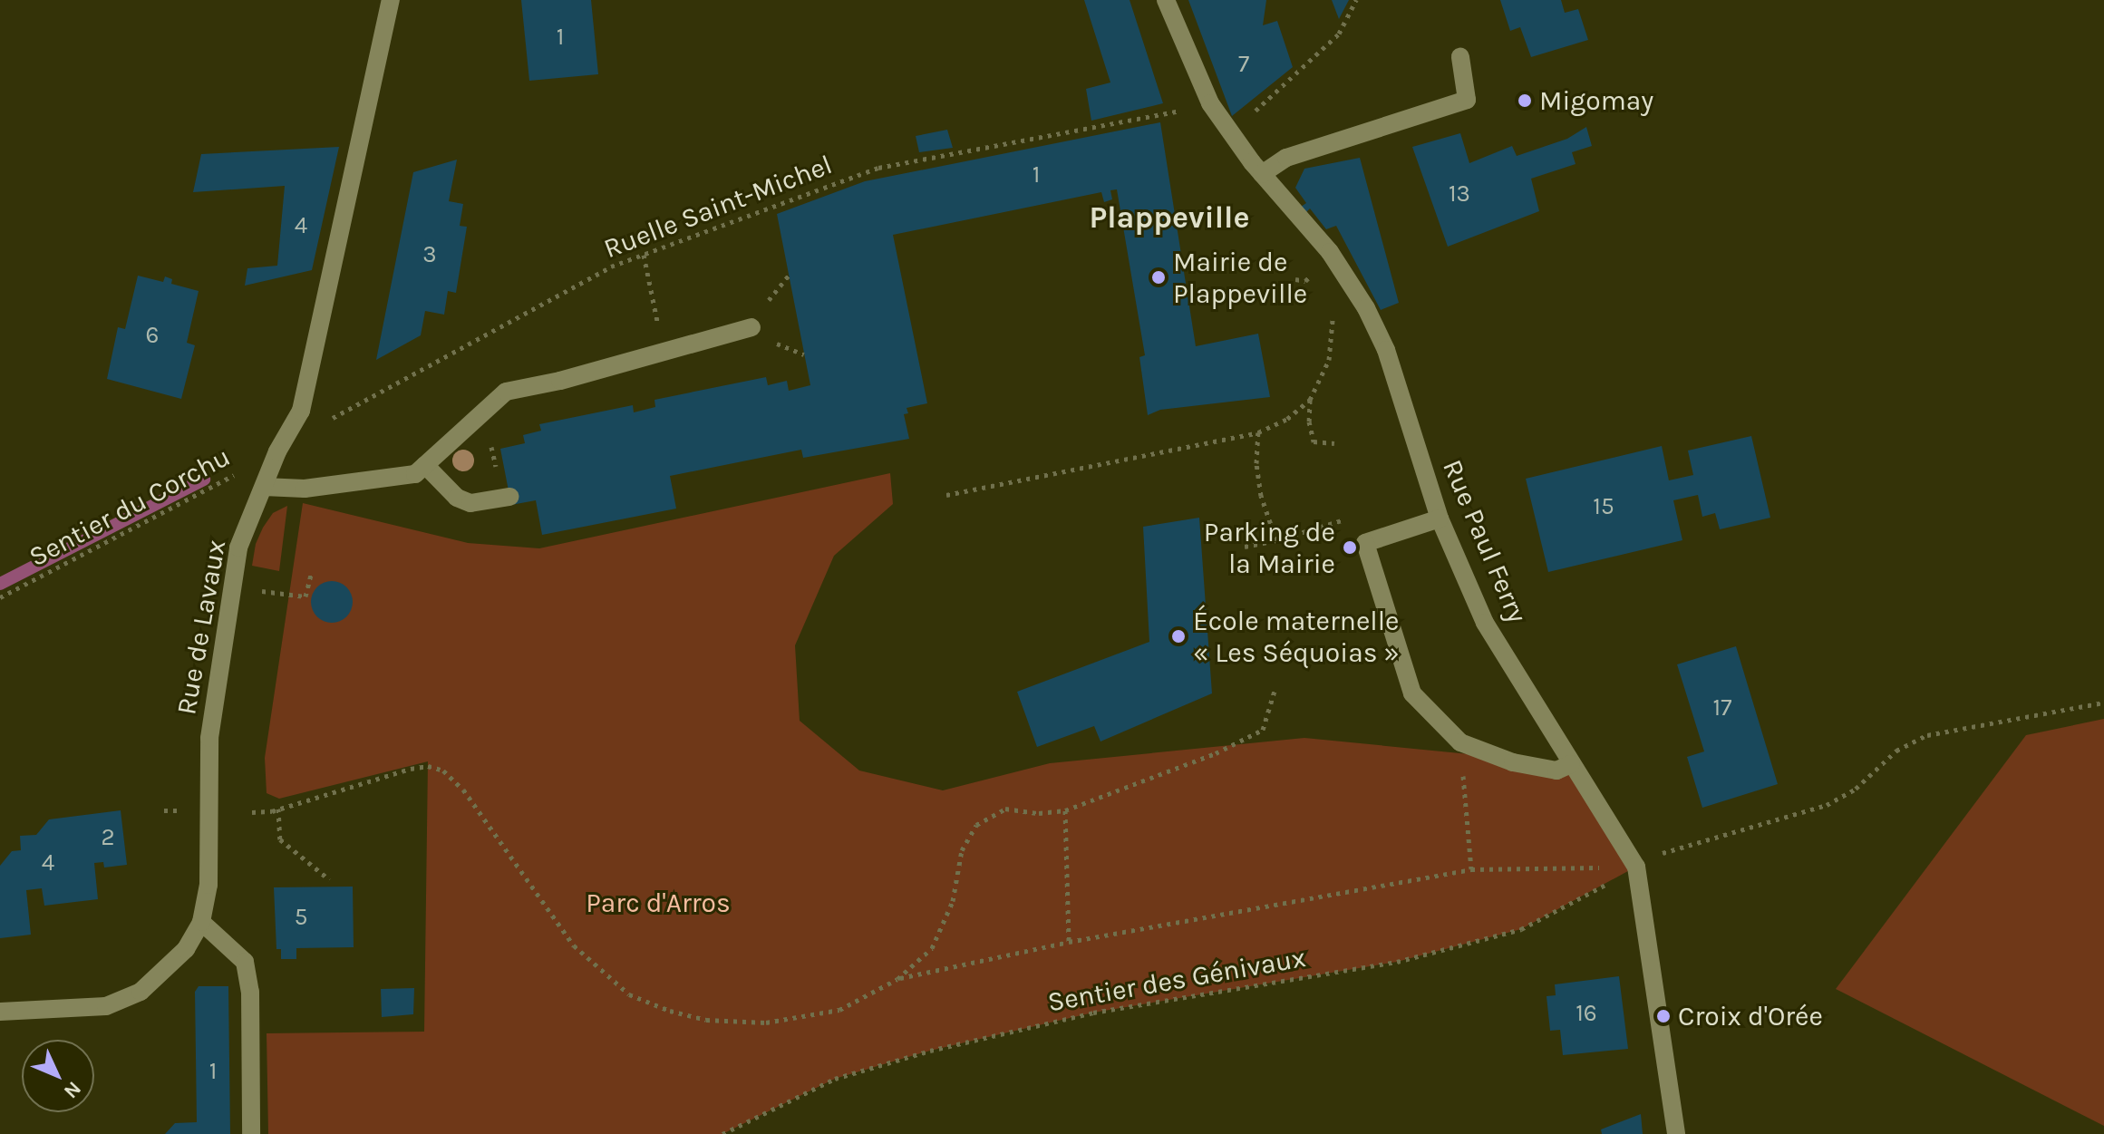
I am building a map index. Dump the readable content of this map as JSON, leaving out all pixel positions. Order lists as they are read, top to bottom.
{
  "streets": {
    "street": ["Rue Paul Ferry", "Rue de Lavaux"],
    "path": ["Ruelle Saint-Michel", "Sentier du Corchu", "Sentier des Génivaux"]
  },
  "crossings": [
    ["Ruelle Saint-Michel", "Rue Paul Ferry"],
    ["Sentier du Corchu", "Rue de Lavaux"],
    ["Rue Paul Ferry", "Sentier des Génivaux"]
  ],
  "districts": ["Plappeville"],
  "parks": ["Parc d'Arros"],
  "places": [
    "Migomay",
    "Mairie de Plappeville",
    "Parking de la Mairie",
    "École maternelle « Les Séquoias »",
    "Croix d'Orée"
  ],
  "house_numbers": [
    "1",
    "7",
    "1",
    "13",
    "4",
    "3",
    "6",
    "15",
    "17",
    "2",
    "4",
    "5",
    "16",
    "1"
  ],
  "north": "bottom right"
}
